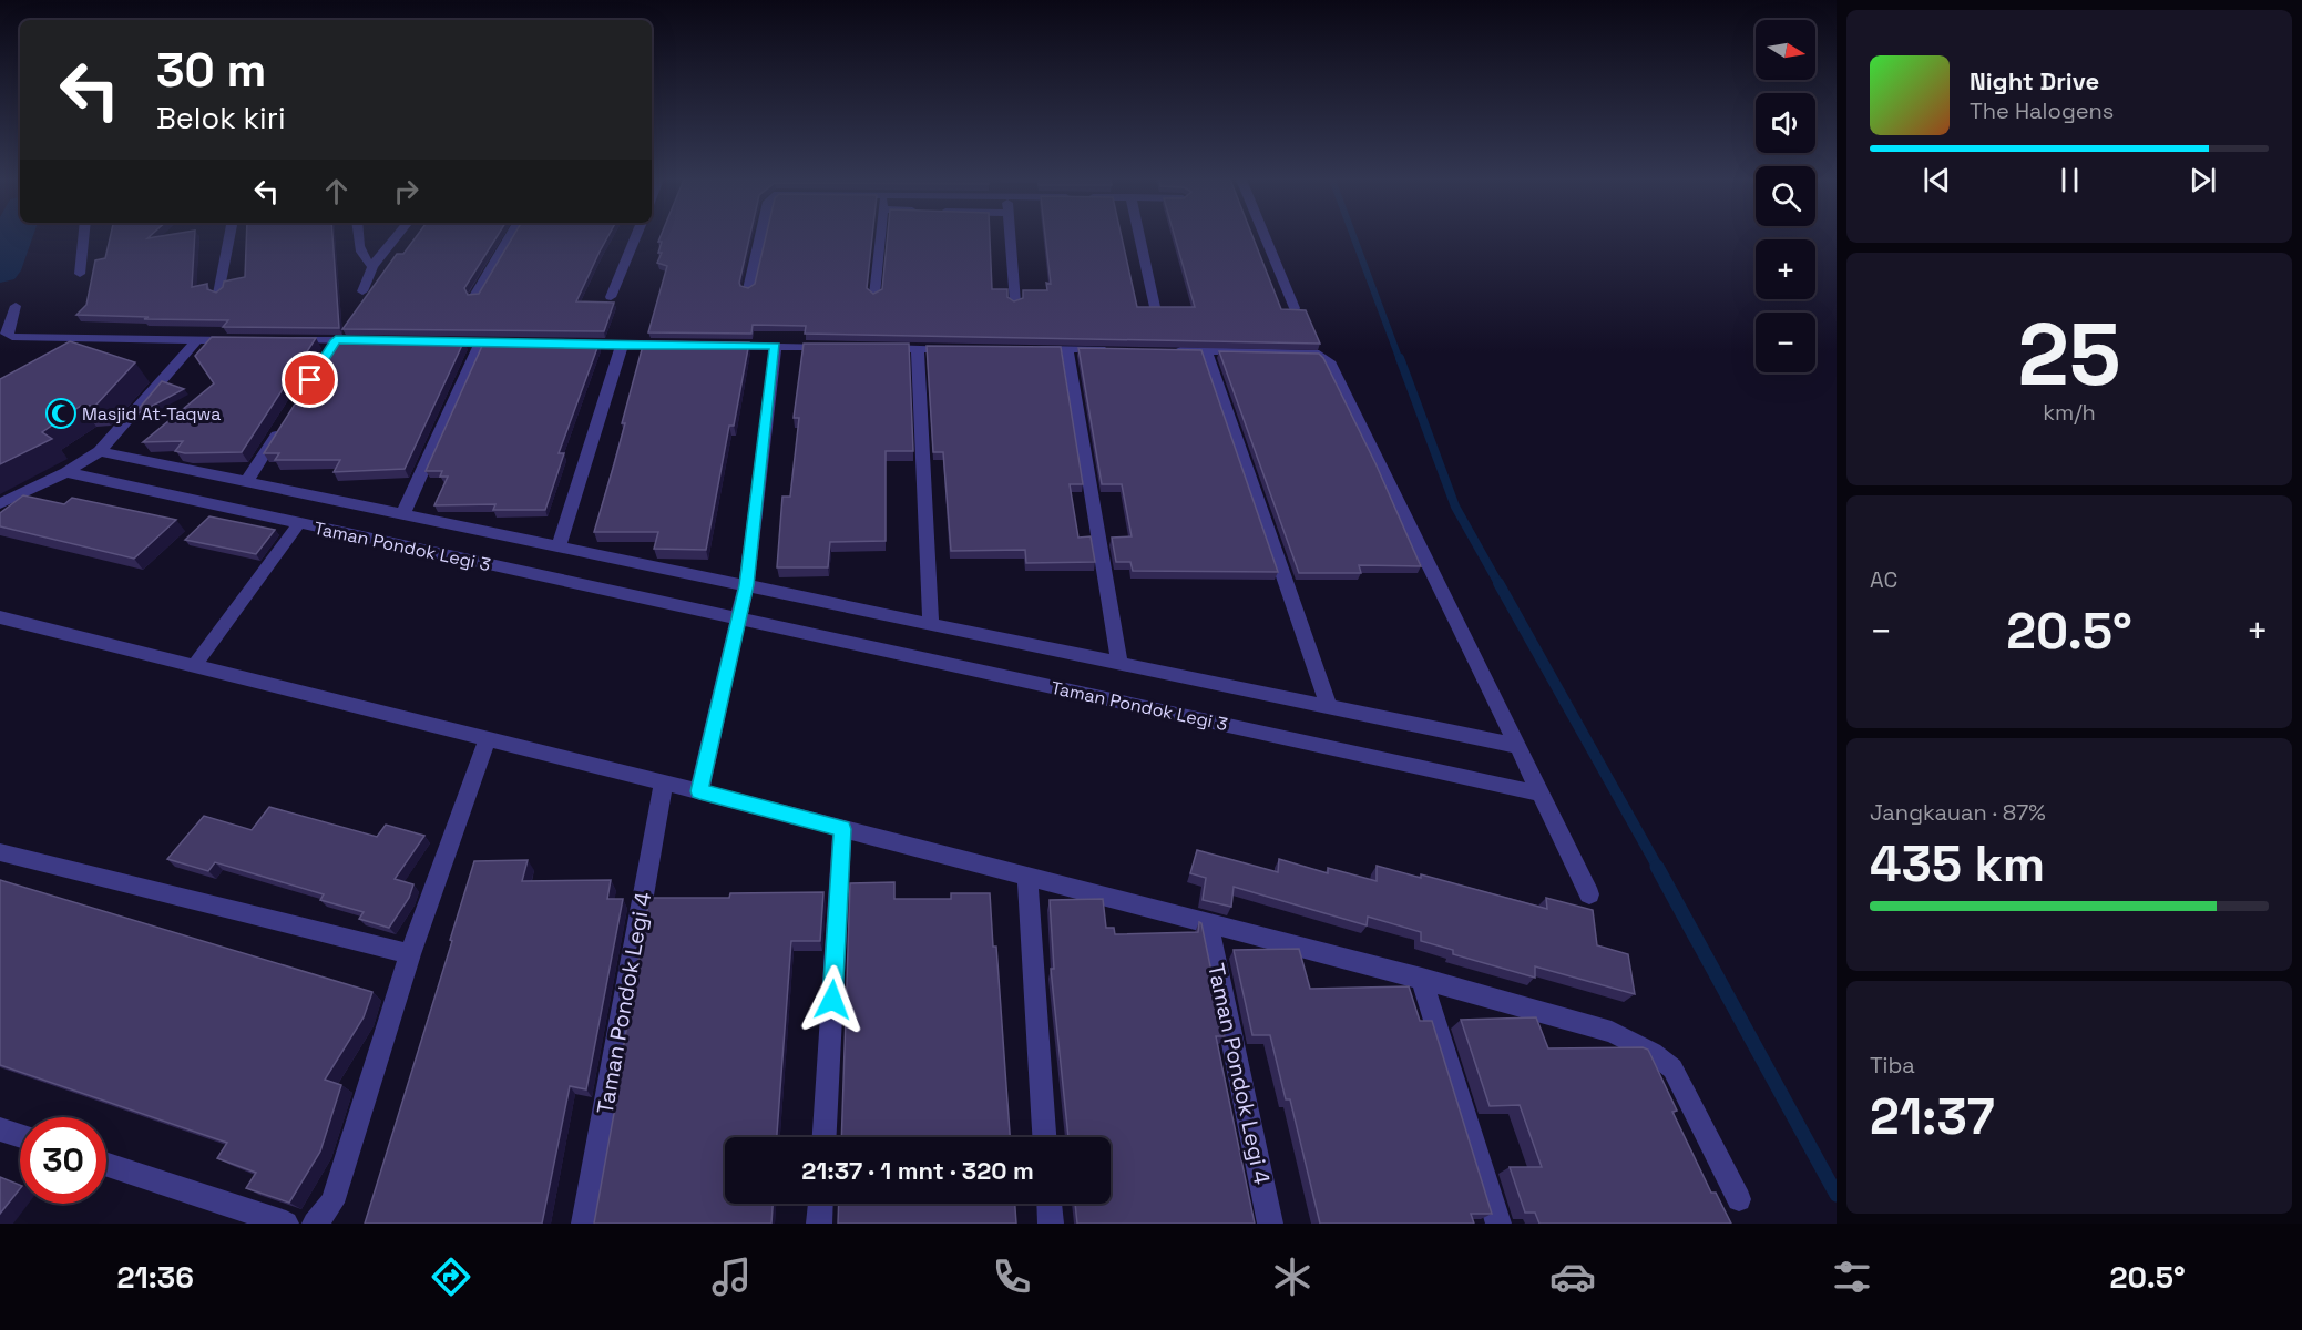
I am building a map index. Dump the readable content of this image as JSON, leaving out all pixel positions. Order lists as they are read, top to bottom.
{
  "streets": {
    "street": ["Taman Pondok Legi 3", "Taman Pondok Legi 4"]
  },
  "places": {
    "mosque": ["Masjid At-Taqwa"]
  },
  "north": "right",
  "page": {
    "map_buttons": ["+", "−"],
    "turn": ["30 m", "Belok kiri"],
    "song": ["Night Drive", "The Halogens"],
    "tile": [
      ["25", "km/h"],
      "AC",
      ["Jangkauan · 87%", "435 km"],
      ["Tiba", "21:37"]
    ],
    "heat": ["−", "20.5°", "+"],
    "limit": "30",
    "trip": "21:37 · 1 mnt · 320 m",
    "tabs": ["21:36", "20.5°"]
  }
}
